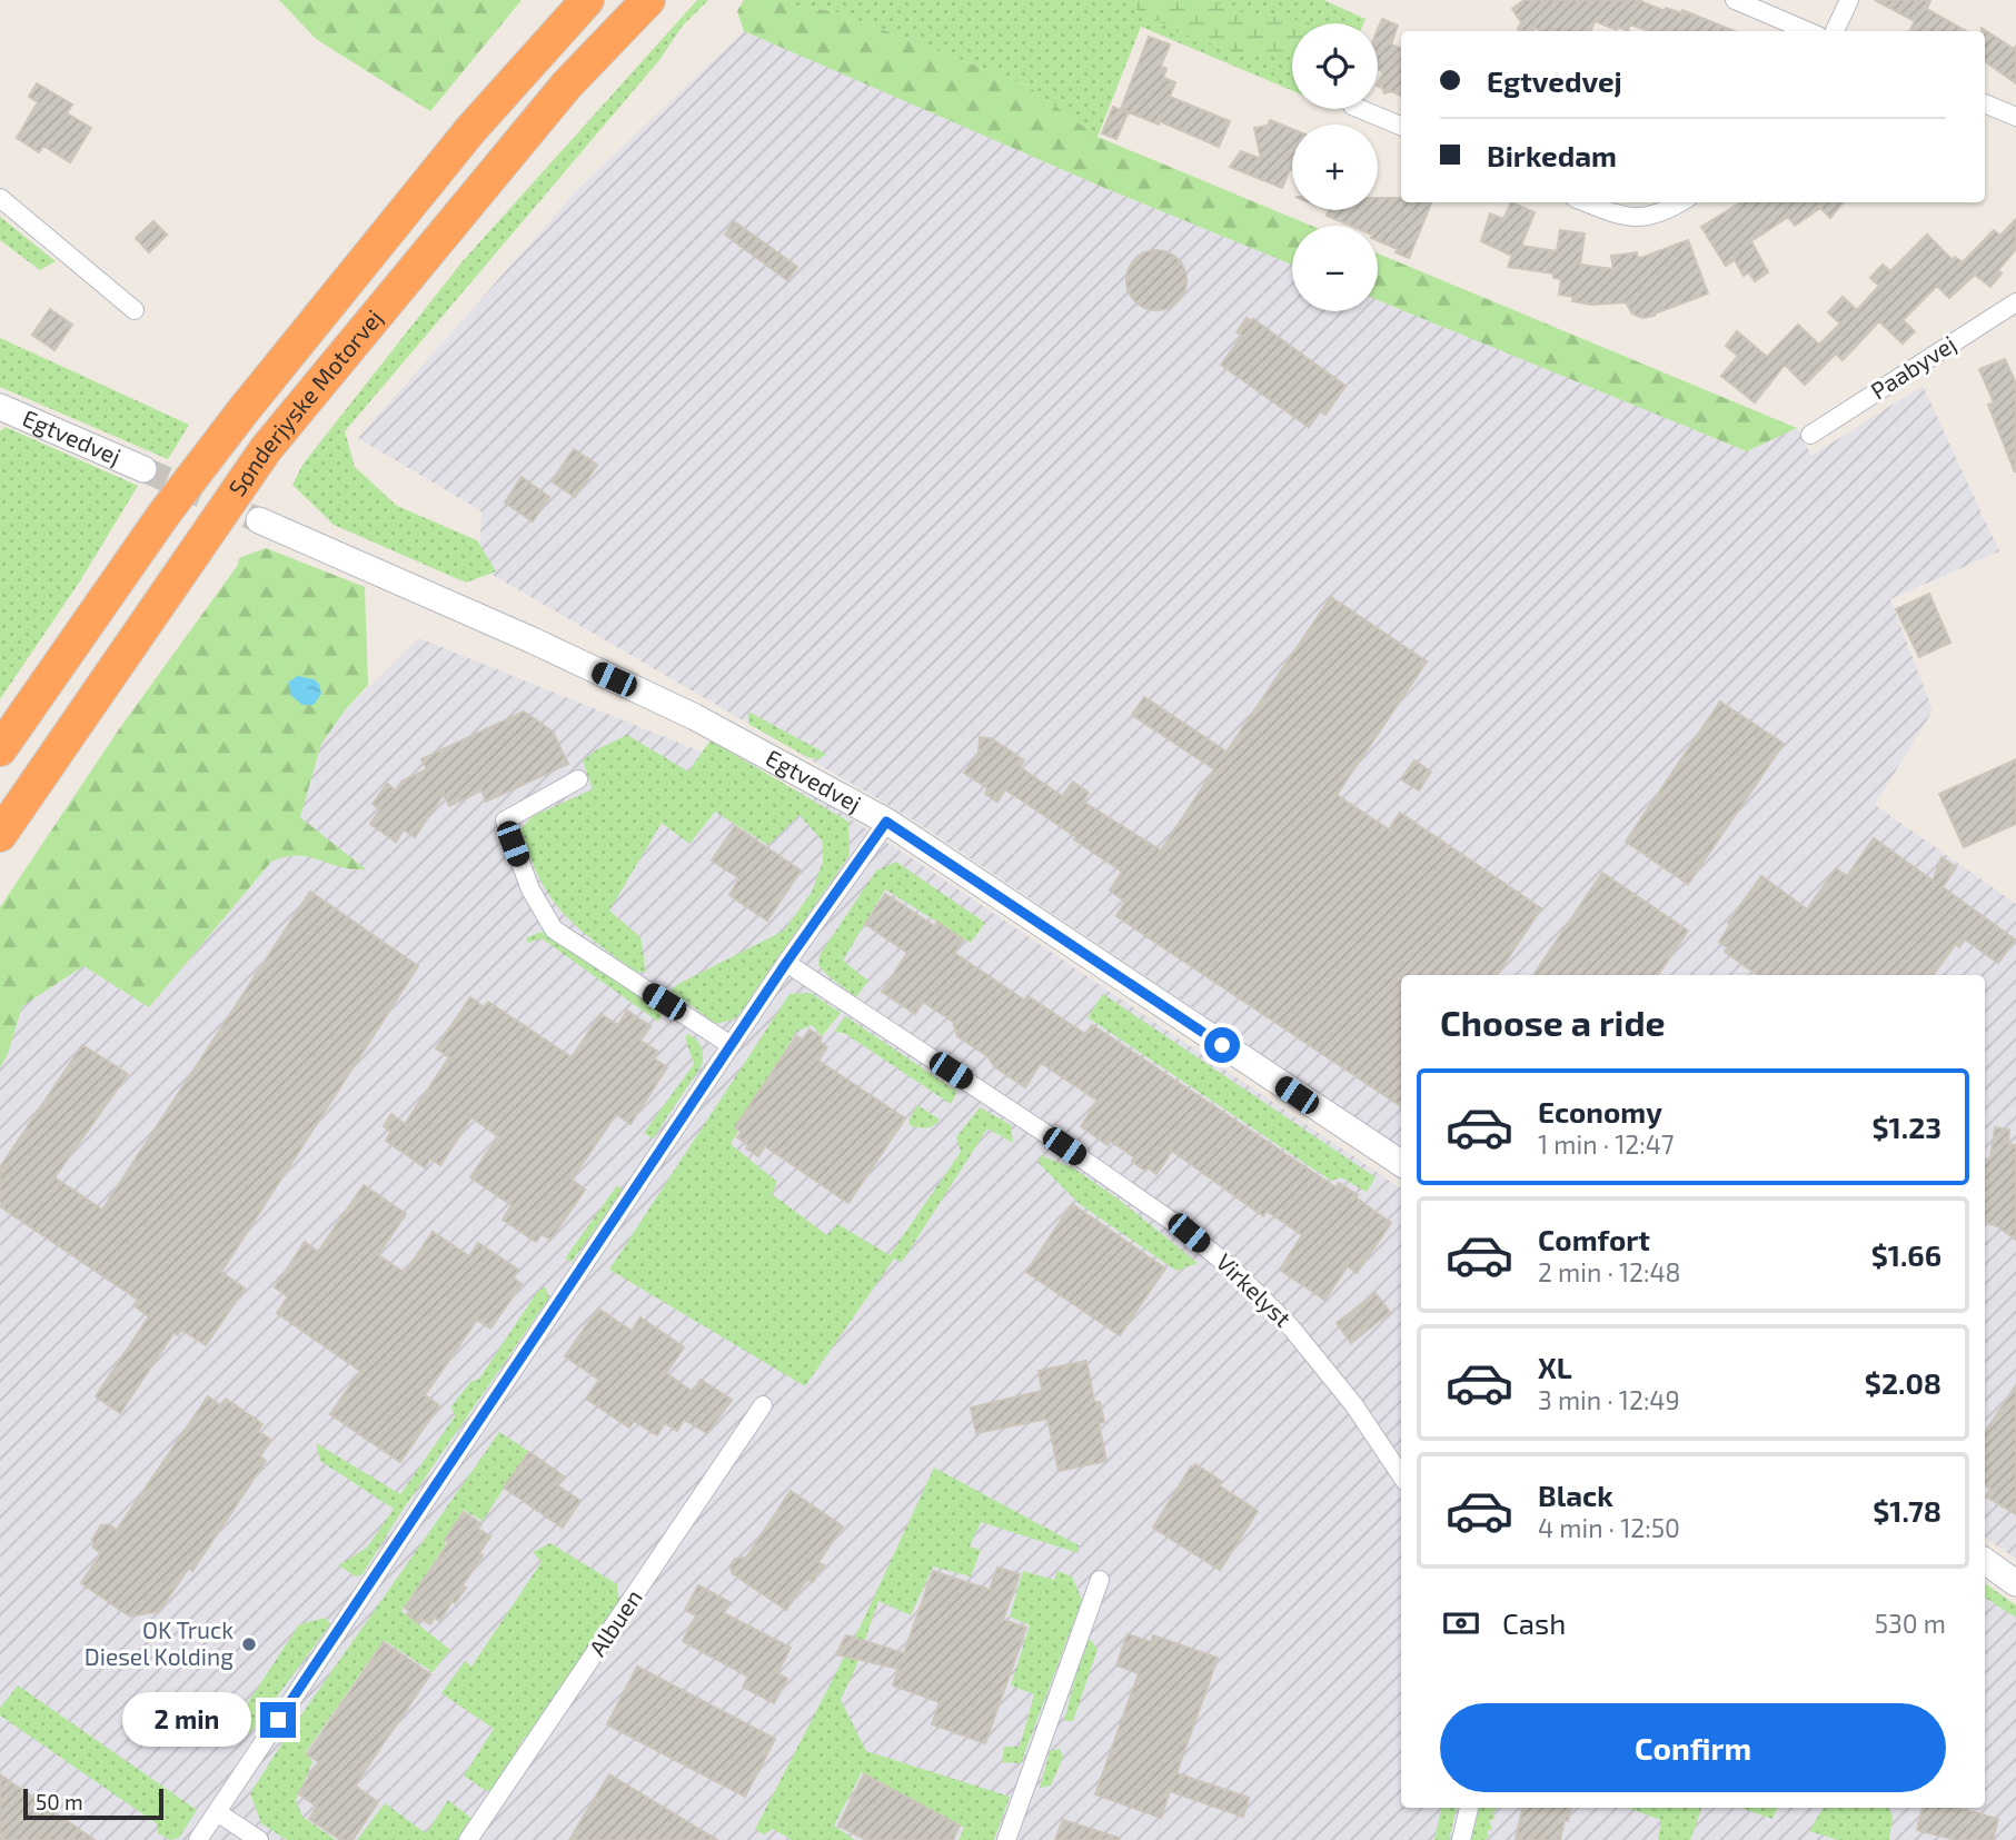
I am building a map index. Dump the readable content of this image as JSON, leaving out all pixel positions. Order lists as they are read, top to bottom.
{
  "streets": {
    "highway": ["Sønderjyske Motorvej"],
    "street": [
      "Paabyvej",
      "Egtvedvej",
      "Virkelyst",
      "Albuen"
    ]
  },
  "places": ["OK Truck Diesel Kolding"],
  "scale_bar": "50 m",
  "page": {
    "map_buttons": ["+", "−"],
    "banner": ["Egtvedvej", "Birkedam"],
    "heading": "Choose a ride",
    "list": [
      {
        "name": "Economy",
        "note": "1 min · 12:47",
        "value": "$1.23"
      },
      {
        "name": "Comfort",
        "note": "2 min · 12:48",
        "value": "$1.66"
      },
      {
        "name": "XL",
        "note": "3 min · 12:49",
        "value": "$2.08"
      },
      {
        "name": "Black",
        "note": "4 min · 12:50",
        "value": "$1.78"
      }
    ],
    "pay": ["Cash", "530 m"],
    "buttons": "Confirm",
    "bubble": "2 min",
    "scale": "50 m"
  }
}
